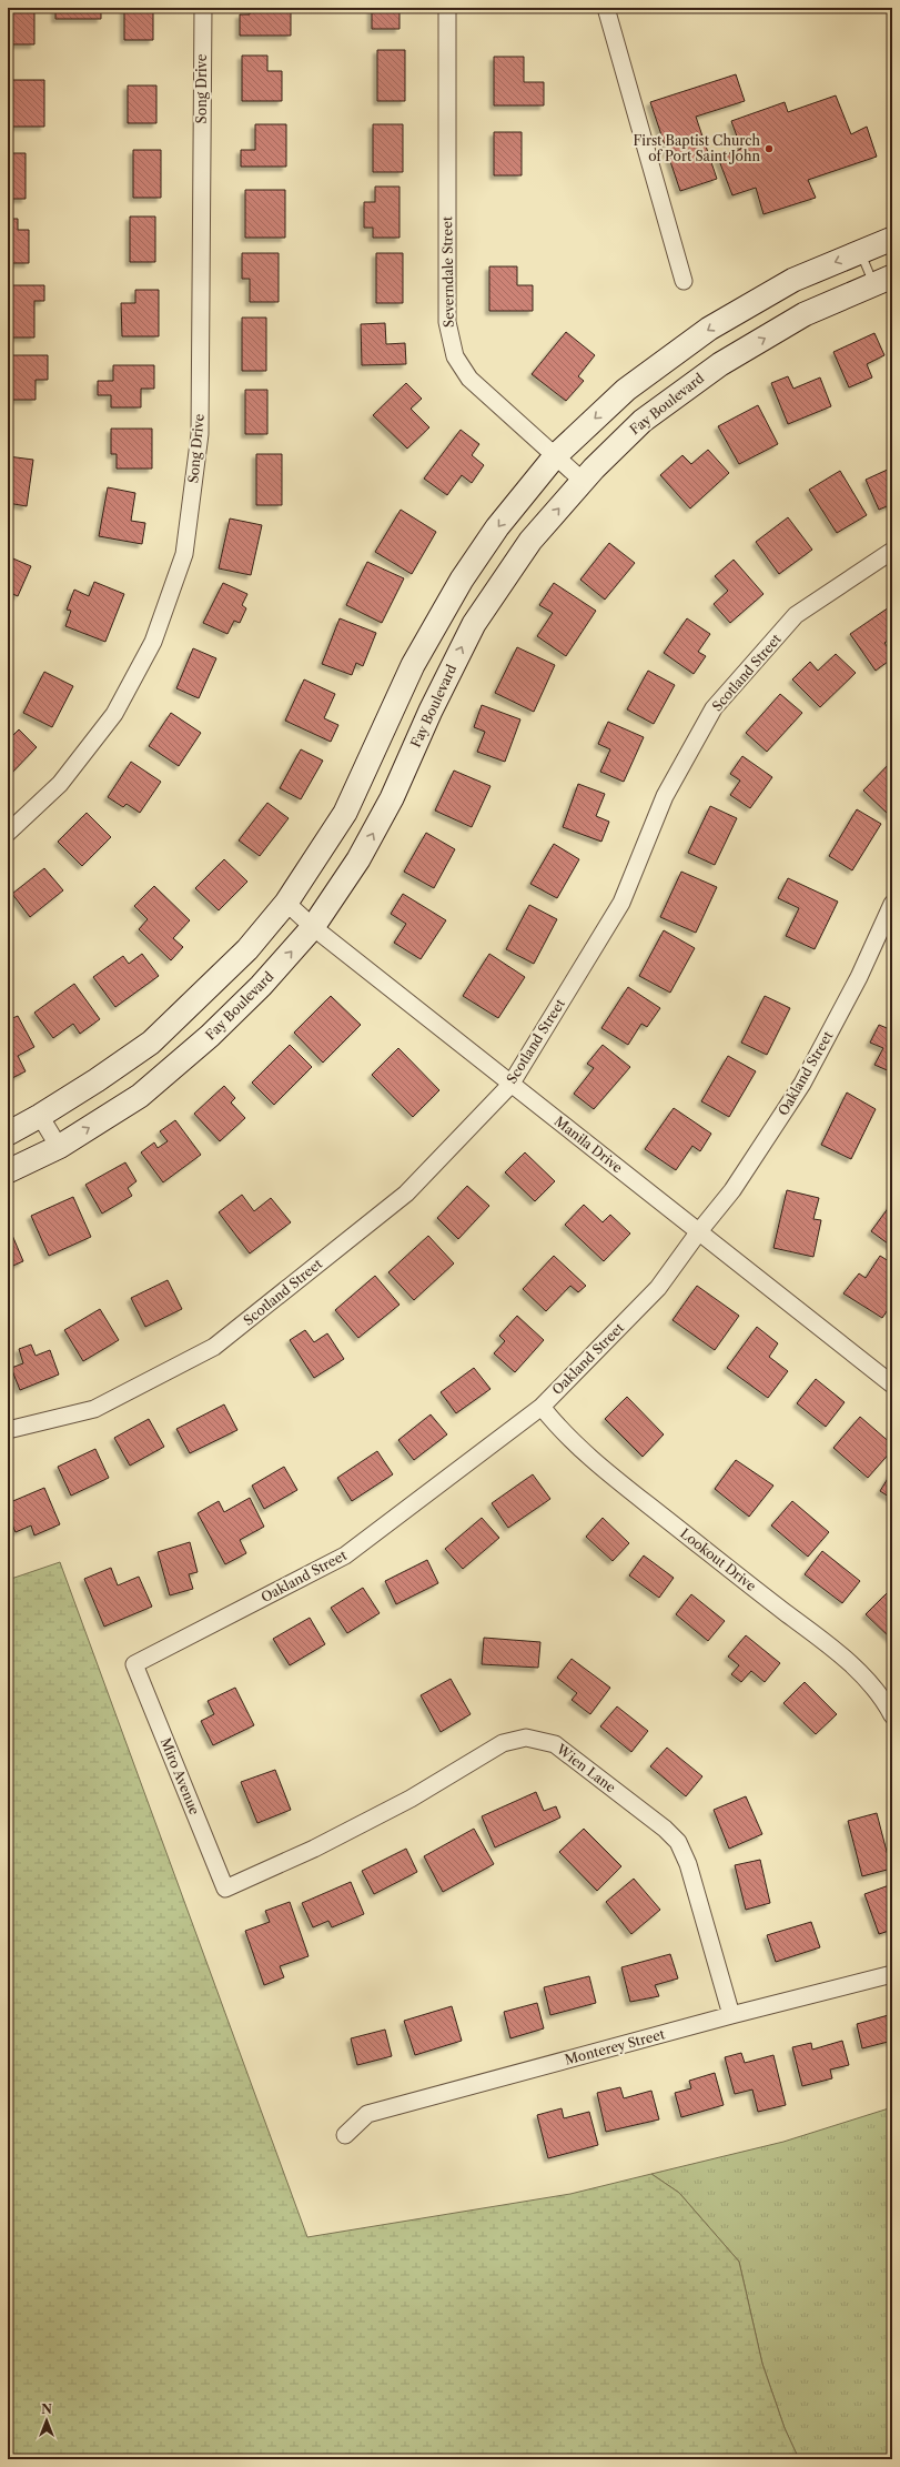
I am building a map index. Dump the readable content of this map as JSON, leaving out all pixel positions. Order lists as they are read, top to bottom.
{
  "streets": {
    "main road": ["Fay Boulevard"],
    "street": [
      "Song Drive",
      "Severndale Street",
      "Scotland Street",
      "Oakland Street",
      "Manila Drive",
      "Lookout Drive",
      "Wien Lane",
      "Miro Avenue",
      "Monterey Street"
    ]
  },
  "crossings": [
    ["Severndale Street", "Fay Boulevard"],
    ["Fay Boulevard", "Manila Drive"],
    ["Scotland Street", "Manila Drive"],
    ["Oakland Street", "Manila Drive"],
    ["Oakland Street", "Lookout Drive"],
    ["Oakland Street", "Miro Avenue"],
    ["Wien Lane", "Miro Avenue"],
    ["Wien Lane", "Monterey Street"]
  ],
  "places": ["First Baptist Church of Port Saint John"],
  "north": "top"
}
